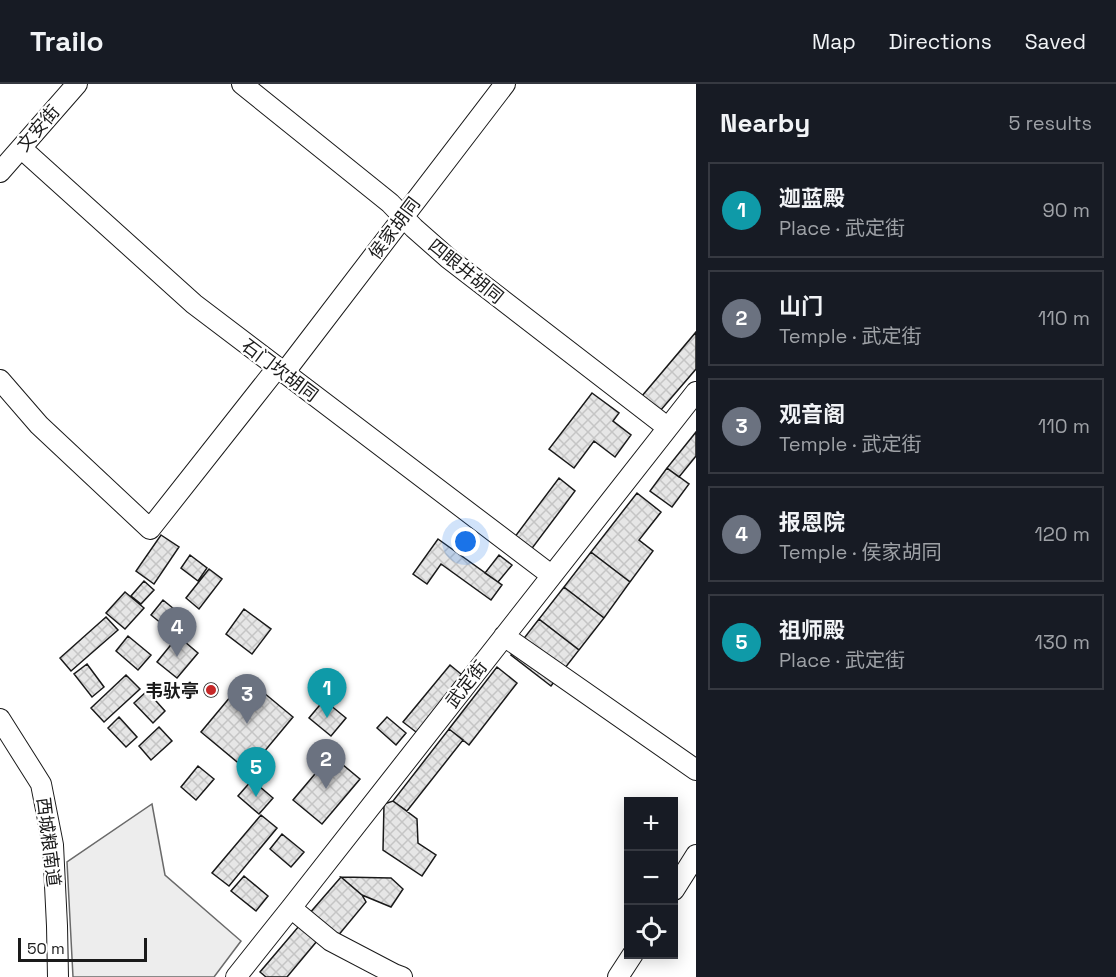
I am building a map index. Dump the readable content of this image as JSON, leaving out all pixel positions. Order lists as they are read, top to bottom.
{
  "streets": {
    "street": [
      "文安街",
      "侯家胡同",
      "四眼井胡同",
      "石门坎胡同",
      "武定街",
      "西城粮南道"
    ]
  },
  "crossings": [
    ["文安街", "石门坎胡同"],
    ["侯家胡同", "四眼井胡同"],
    ["侯家胡同", "石门坎胡同"],
    ["四眼井胡同", "武定街"],
    ["石门坎胡同", "武定街"]
  ],
  "places": ["韦驮亭"],
  "scale_bar": "50 m",
  "page": {
    "header": "Trailo",
    "nav": ["Map", "Directions", "Saved"],
    "heading": ["Nearby", "5 results"],
    "list": [
      {
        "mark": "1",
        "name": "迦蓝殿",
        "note": "Place · 武定街",
        "value": "90 m"
      },
      {
        "mark": "2",
        "name": "山门",
        "note": "Temple · 武定街",
        "value": "110 m"
      },
      {
        "mark": "3",
        "name": "观音阁",
        "note": "Temple · 武定街",
        "value": "110 m"
      },
      {
        "mark": "4",
        "name": "报恩院",
        "note": "Temple · 侯家胡同",
        "value": "120 m"
      },
      {
        "mark": "5",
        "name": "祖师殿",
        "note": "Place · 武定街",
        "value": "130 m"
      }
    ],
    "pins": [
      "4",
      "1",
      "3",
      "2",
      "5"
    ],
    "map_buttons": ["+", "−"],
    "scale": "50 m"
  }
}
